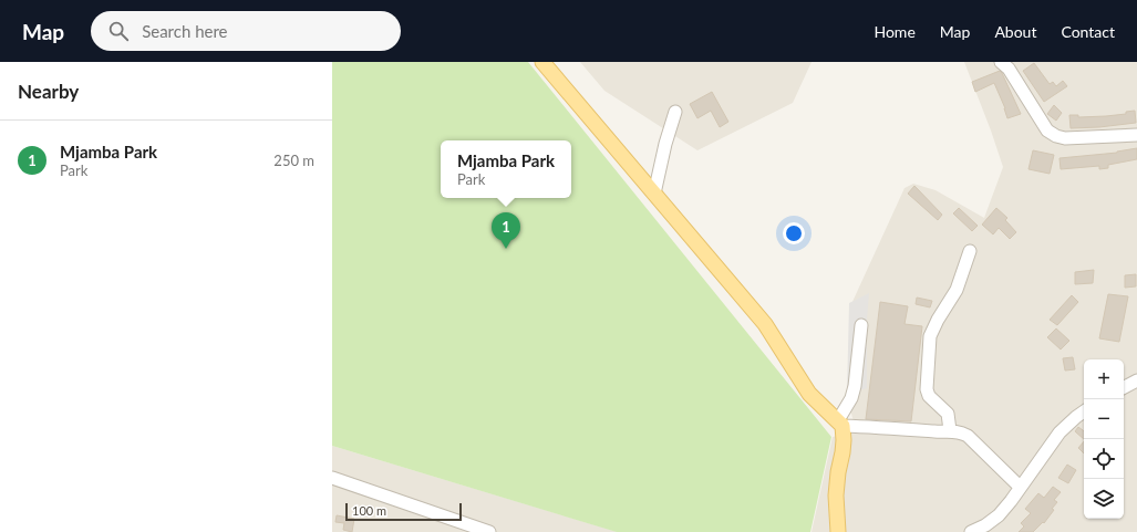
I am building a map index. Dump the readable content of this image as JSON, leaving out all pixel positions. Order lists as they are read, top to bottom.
{
  "scale_bar": "100 m",
  "page": {
    "header": "Map",
    "search": "Search here",
    "nav": [
      "Home",
      "Map",
      "About",
      "Contact"
    ],
    "heading": "Nearby",
    "list": [
      {
        "mark": "1",
        "name": "Mjamba Park",
        "note": "Park",
        "value": "250 m"
      }
    ],
    "popup": ["Mjamba Park", "Park"],
    "pins": "1",
    "map_buttons": ["+", "−"],
    "scale": "100 m"
  }
}
